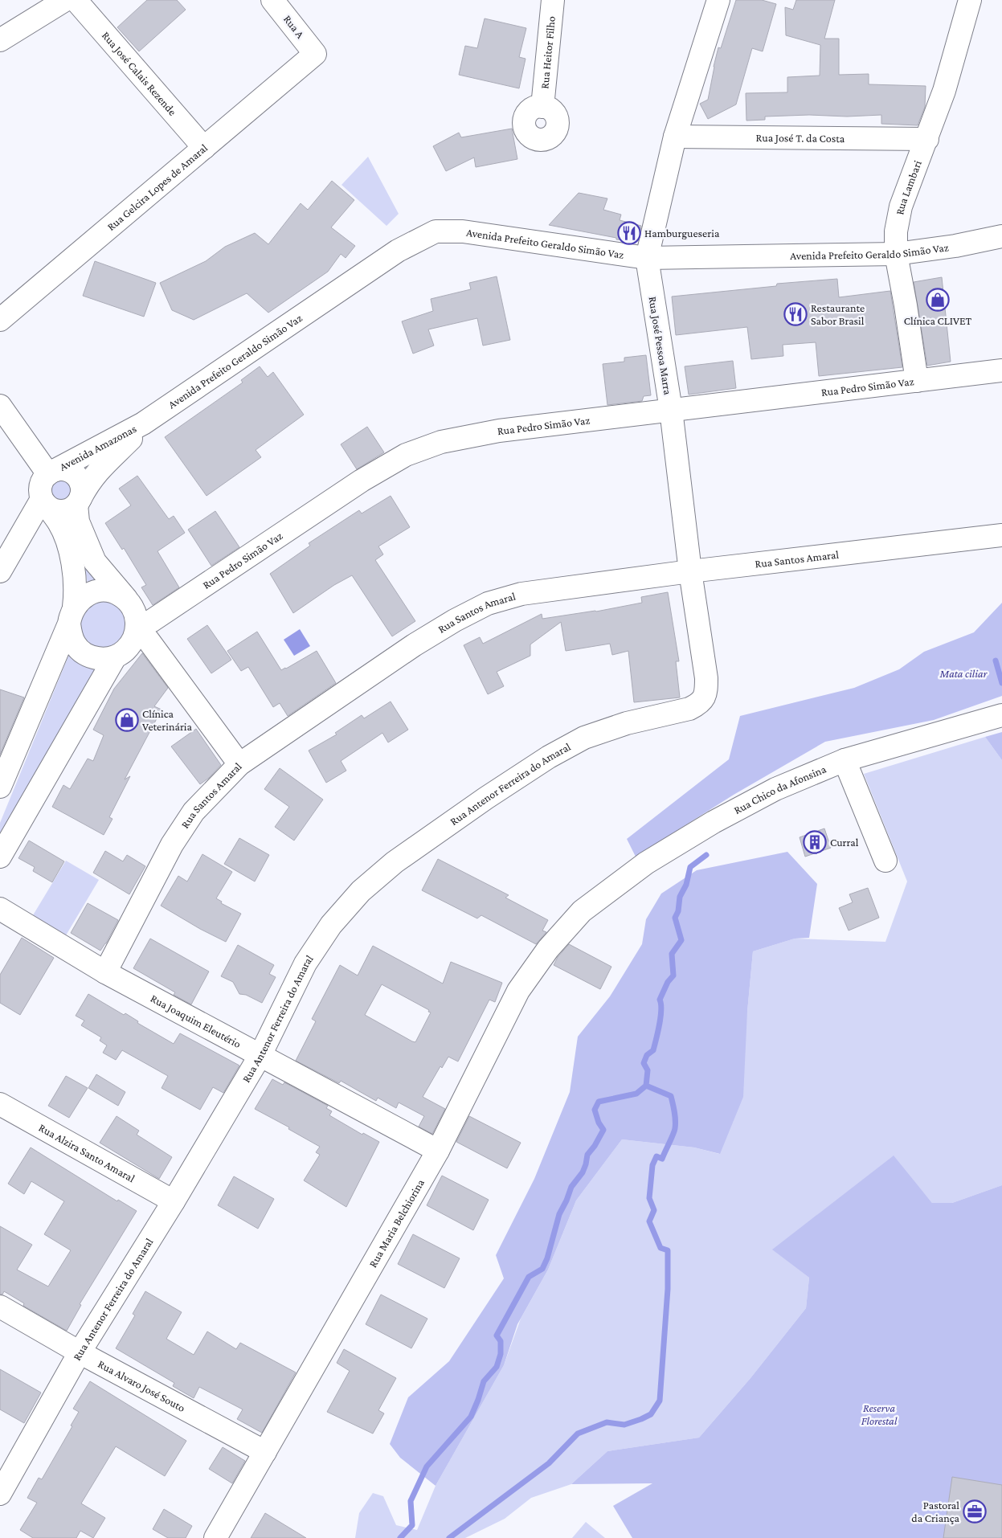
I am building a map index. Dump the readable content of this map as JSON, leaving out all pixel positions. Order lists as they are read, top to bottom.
{
  "streets": {
    "street": [
      "Rua A",
      "Rua Heitor Filho",
      "Rua José Calais Rezende",
      "Rua José T. da Costa",
      "Rua Gelcira Lopes de Amaral",
      "Rua Lambari",
      "Avenida Prefeito Geraldo Simão Vaz",
      "Rua José Pessoa Marra",
      "Rua Pedro Simão Vaz",
      "Avenida Amazonas",
      "Rua Santos Amaral",
      "Rua Antenor Ferreira do Amaral",
      "Rua Chico da Afonsina",
      "Rua Joaquim Eleutério",
      "Rua Alzira Santo Amaral",
      "Rua Maria Belchiorina",
      "Rua Alvaro José Souto"
    ]
  },
  "crossings": [
    ["Rua A", "Rua Gelcira Lopes de Amaral"],
    ["Rua José Calais Rezende", "Rua Gelcira Lopes de Amaral"],
    ["Rua José T. da Costa", "Rua Lambari"],
    ["Rua José T. da Costa", "Rua José Pessoa Marra"],
    ["Rua Lambari", "Avenida Prefeito Geraldo Simão Vaz"],
    ["Rua Lambari", "Rua Pedro Simão Vaz"],
    ["Avenida Prefeito Geraldo Simão Vaz", "Rua José Pessoa Marra"],
    ["Avenida Prefeito Geraldo Simão Vaz", "Avenida Amazonas"],
    ["Rua José Pessoa Marra", "Rua Pedro Simão Vaz"],
    ["Rua José Pessoa Marra", "Rua Santos Amaral"],
    ["Rua José Pessoa Marra", "Rua Antenor Ferreira do Amaral"],
    ["Rua Santos Amaral", "Rua Joaquim Eleutério"],
    ["Rua Antenor Ferreira do Amaral", "Rua Joaquim Eleutério"],
    ["Rua Antenor Ferreira do Amaral", "Rua Alzira Santo Amaral"],
    ["Rua Antenor Ferreira do Amaral", "Rua Alvaro José Souto"],
    ["Rua Chico da Afonsina", "Rua Maria Belchiorina"],
    ["Rua Joaquim Eleutério", "Rua Maria Belchiorina"],
    ["Rua Maria Belchiorina", "Rua Alvaro José Souto"]
  ],
  "parks": ["Mata ciliar", "Reserva Florestal"],
  "places": {
    "restaurant": ["Hamburgueseria", "Restaurante Sabor Brasil"],
    "shop": ["Clínica CLIVET", "Clínica Veterinária"],
    "building": ["Curral"],
    "office": ["Pastoral da Criança"]
  }
}
